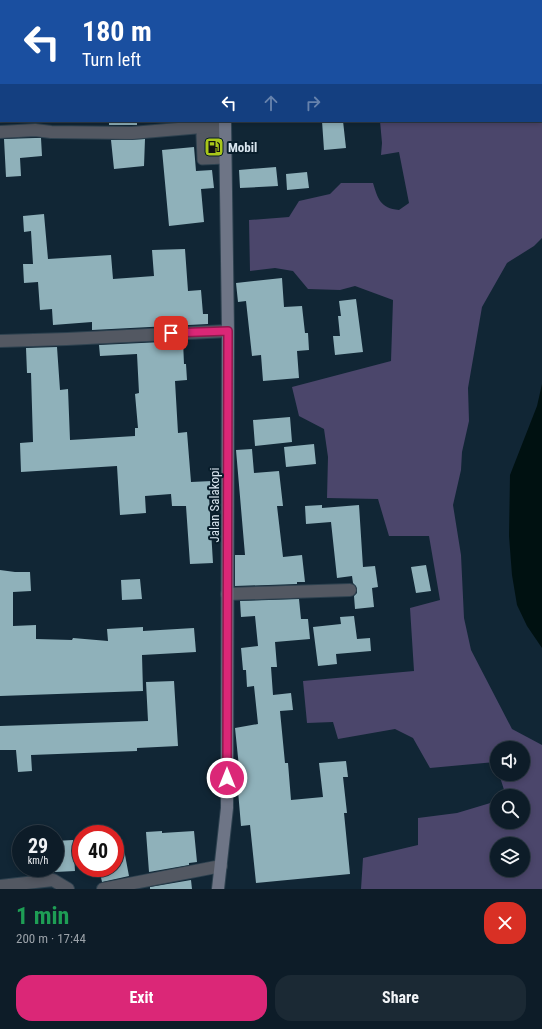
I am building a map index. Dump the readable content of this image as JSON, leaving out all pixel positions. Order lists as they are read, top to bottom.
{
  "streets": {
    "street": ["Jalan Salakopi"]
  },
  "places": {
    "fuel station": ["Mobil"]
  },
  "page": {
    "turn": ["180 m", "Turn left"],
    "speed": "29 km/h",
    "limit": "40",
    "heading": ["1 min", "200 m · 17:44"],
    "buttons": ["Exit", "Share"]
  }
}
